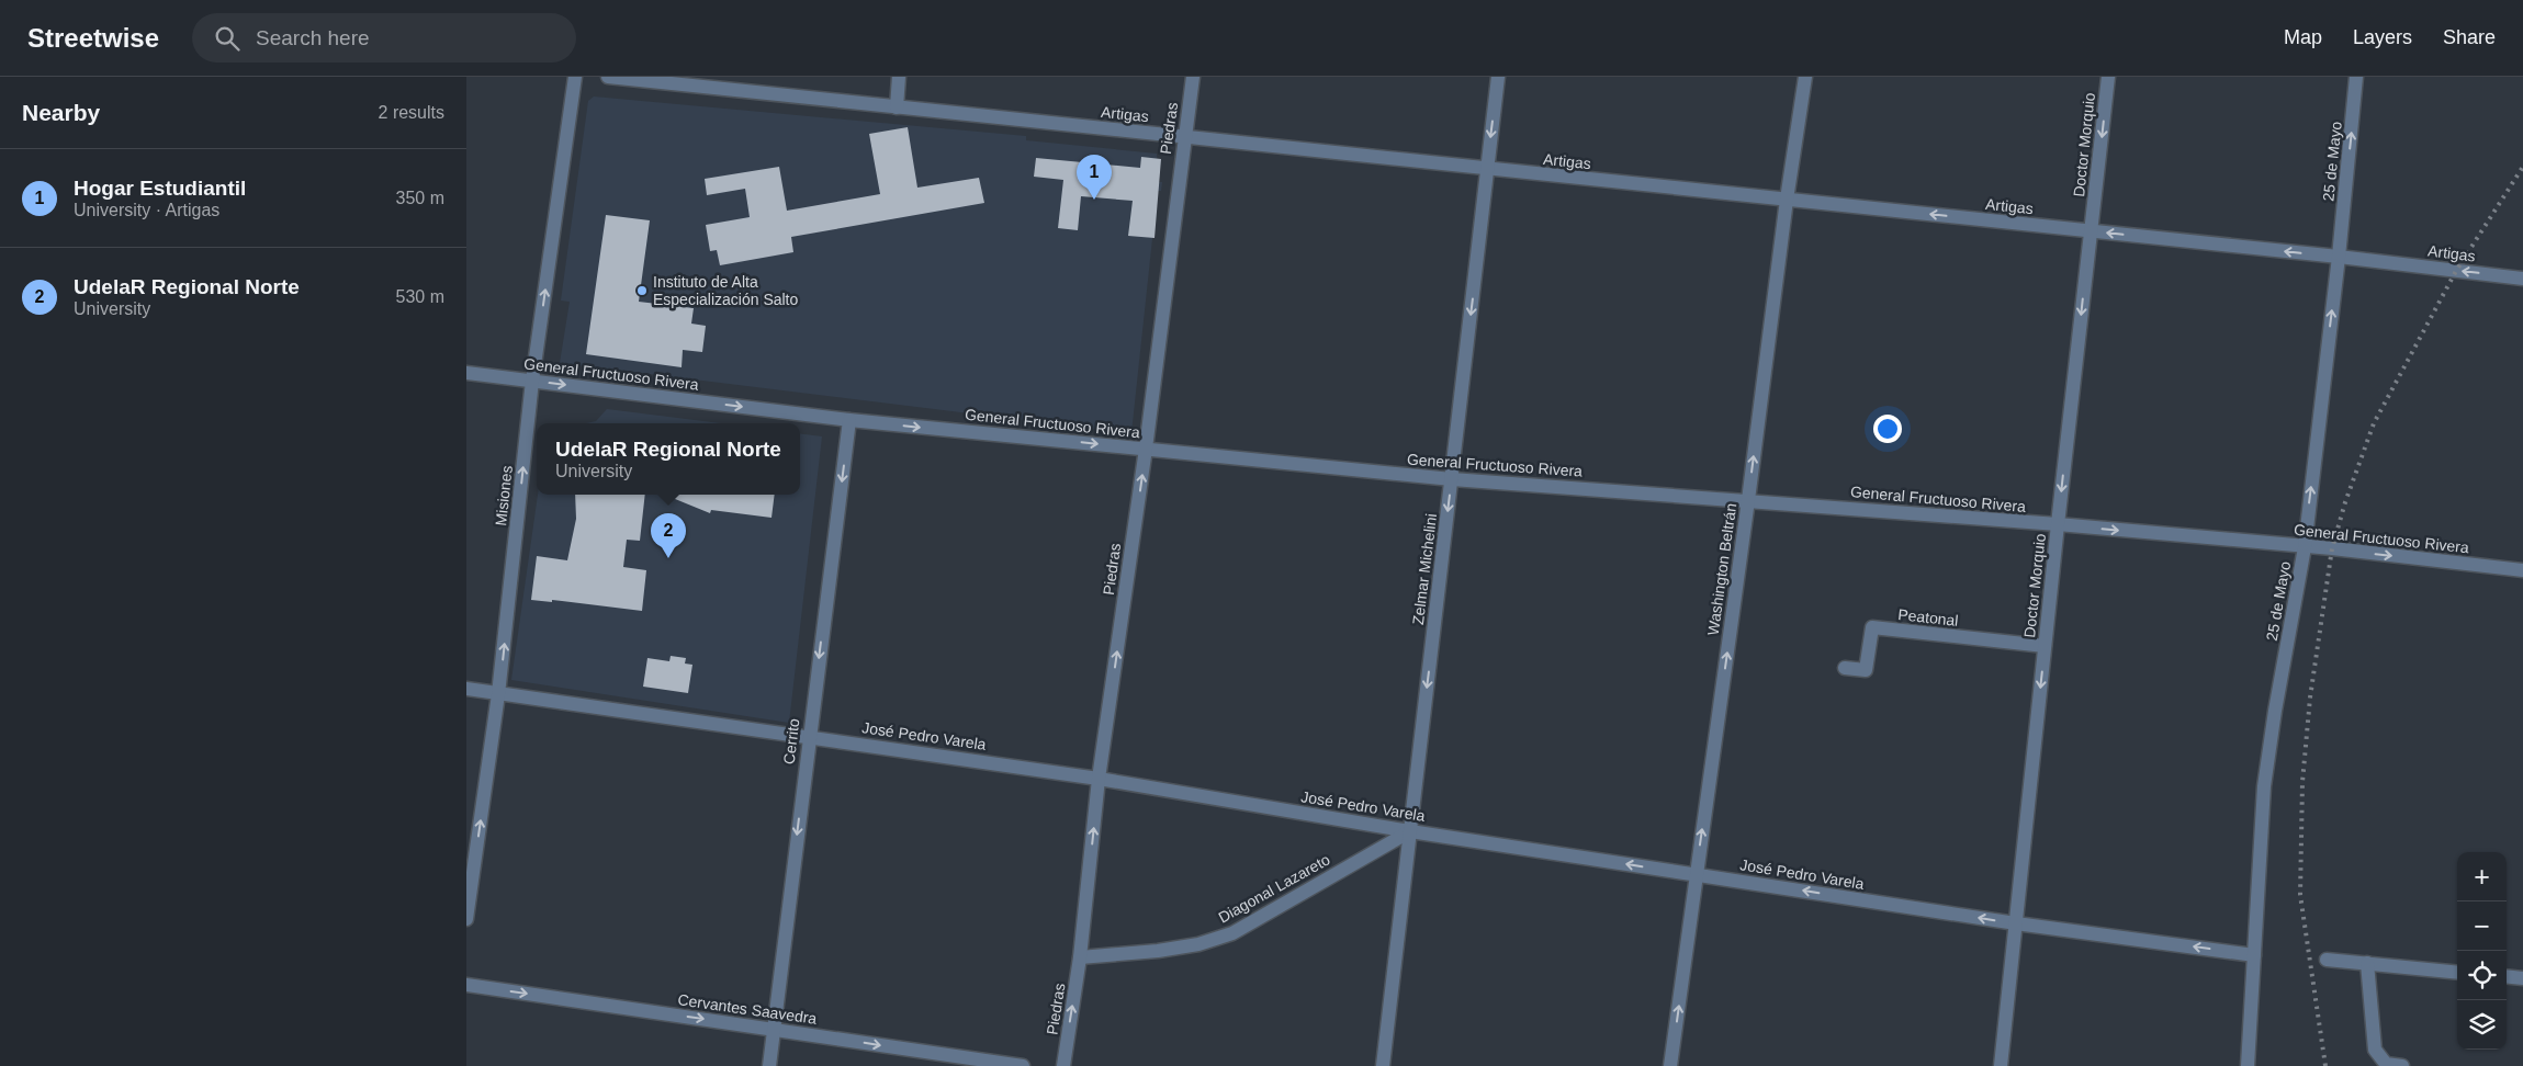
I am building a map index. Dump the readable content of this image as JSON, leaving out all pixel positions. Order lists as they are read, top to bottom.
{
  "streets": {
    "street": [
      "Artigas",
      "Piedras",
      "Doctor Morquio",
      "25 de Mayo",
      "General Fructuoso Rivera",
      "Misiones",
      "Zelmar Michelini",
      "Washington Beltrán",
      "Peatonal",
      "José Pedro Varela",
      "Cerrito",
      "Diagonal Lazareto",
      "Cervantes Saavedra"
    ]
  },
  "crossings": [
    ["Artigas", "Piedras"],
    ["Artigas", "Doctor Morquio"],
    ["Artigas", "25 de Mayo"],
    ["Artigas", "Zelmar Michelini"],
    ["Artigas", "Washington Beltrán"],
    ["Piedras", "General Fructuoso Rivera"],
    ["Piedras", "José Pedro Varela"],
    ["Piedras", "Diagonal Lazareto"],
    ["Doctor Morquio", "General Fructuoso Rivera"],
    ["Doctor Morquio", "Peatonal"],
    ["Doctor Morquio", "José Pedro Varela"],
    ["25 de Mayo", "General Fructuoso Rivera"],
    ["25 de Mayo", "José Pedro Varela"],
    ["General Fructuoso Rivera", "Misiones"],
    ["General Fructuoso Rivera", "Zelmar Michelini"],
    ["General Fructuoso Rivera", "Washington Beltrán"],
    ["General Fructuoso Rivera", "Cerrito"],
    ["Misiones", "José Pedro Varela"],
    ["Zelmar Michelini", "José Pedro Varela"],
    ["Zelmar Michelini", "Diagonal Lazareto"],
    ["Washington Beltrán", "José Pedro Varela"],
    ["José Pedro Varela", "Cerrito"],
    ["José Pedro Varela", "Diagonal Lazareto"],
    ["Cerrito", "Cervantes Saavedra"]
  ],
  "one_way": [
    "Artigas",
    "Piedras",
    "Doctor Morquio",
    "25 de Mayo",
    "General Fructuoso Rivera",
    "Misiones",
    "Zelmar Michelini",
    "Washington Beltrán",
    "José Pedro Varela",
    "Cerrito",
    "Cervantes Saavedra"
  ],
  "places": ["Instituto de Alta Especialización Salto"],
  "page": {
    "header": "Streetwise",
    "search": "Search here",
    "nav": ["Map", "Layers", "Share"],
    "heading": ["Nearby", "2 results"],
    "list": [
      {
        "mark": "1",
        "name": "Hogar Estudiantil",
        "note": "University · Artigas",
        "value": "350 m"
      },
      {
        "mark": "2",
        "name": "UdelaR Regional Norte",
        "note": "University",
        "value": "530 m"
      }
    ],
    "pins": ["1", "2"],
    "popup": ["UdelaR Regional Norte", "University"],
    "map_buttons": ["+", "−"]
  }
}
